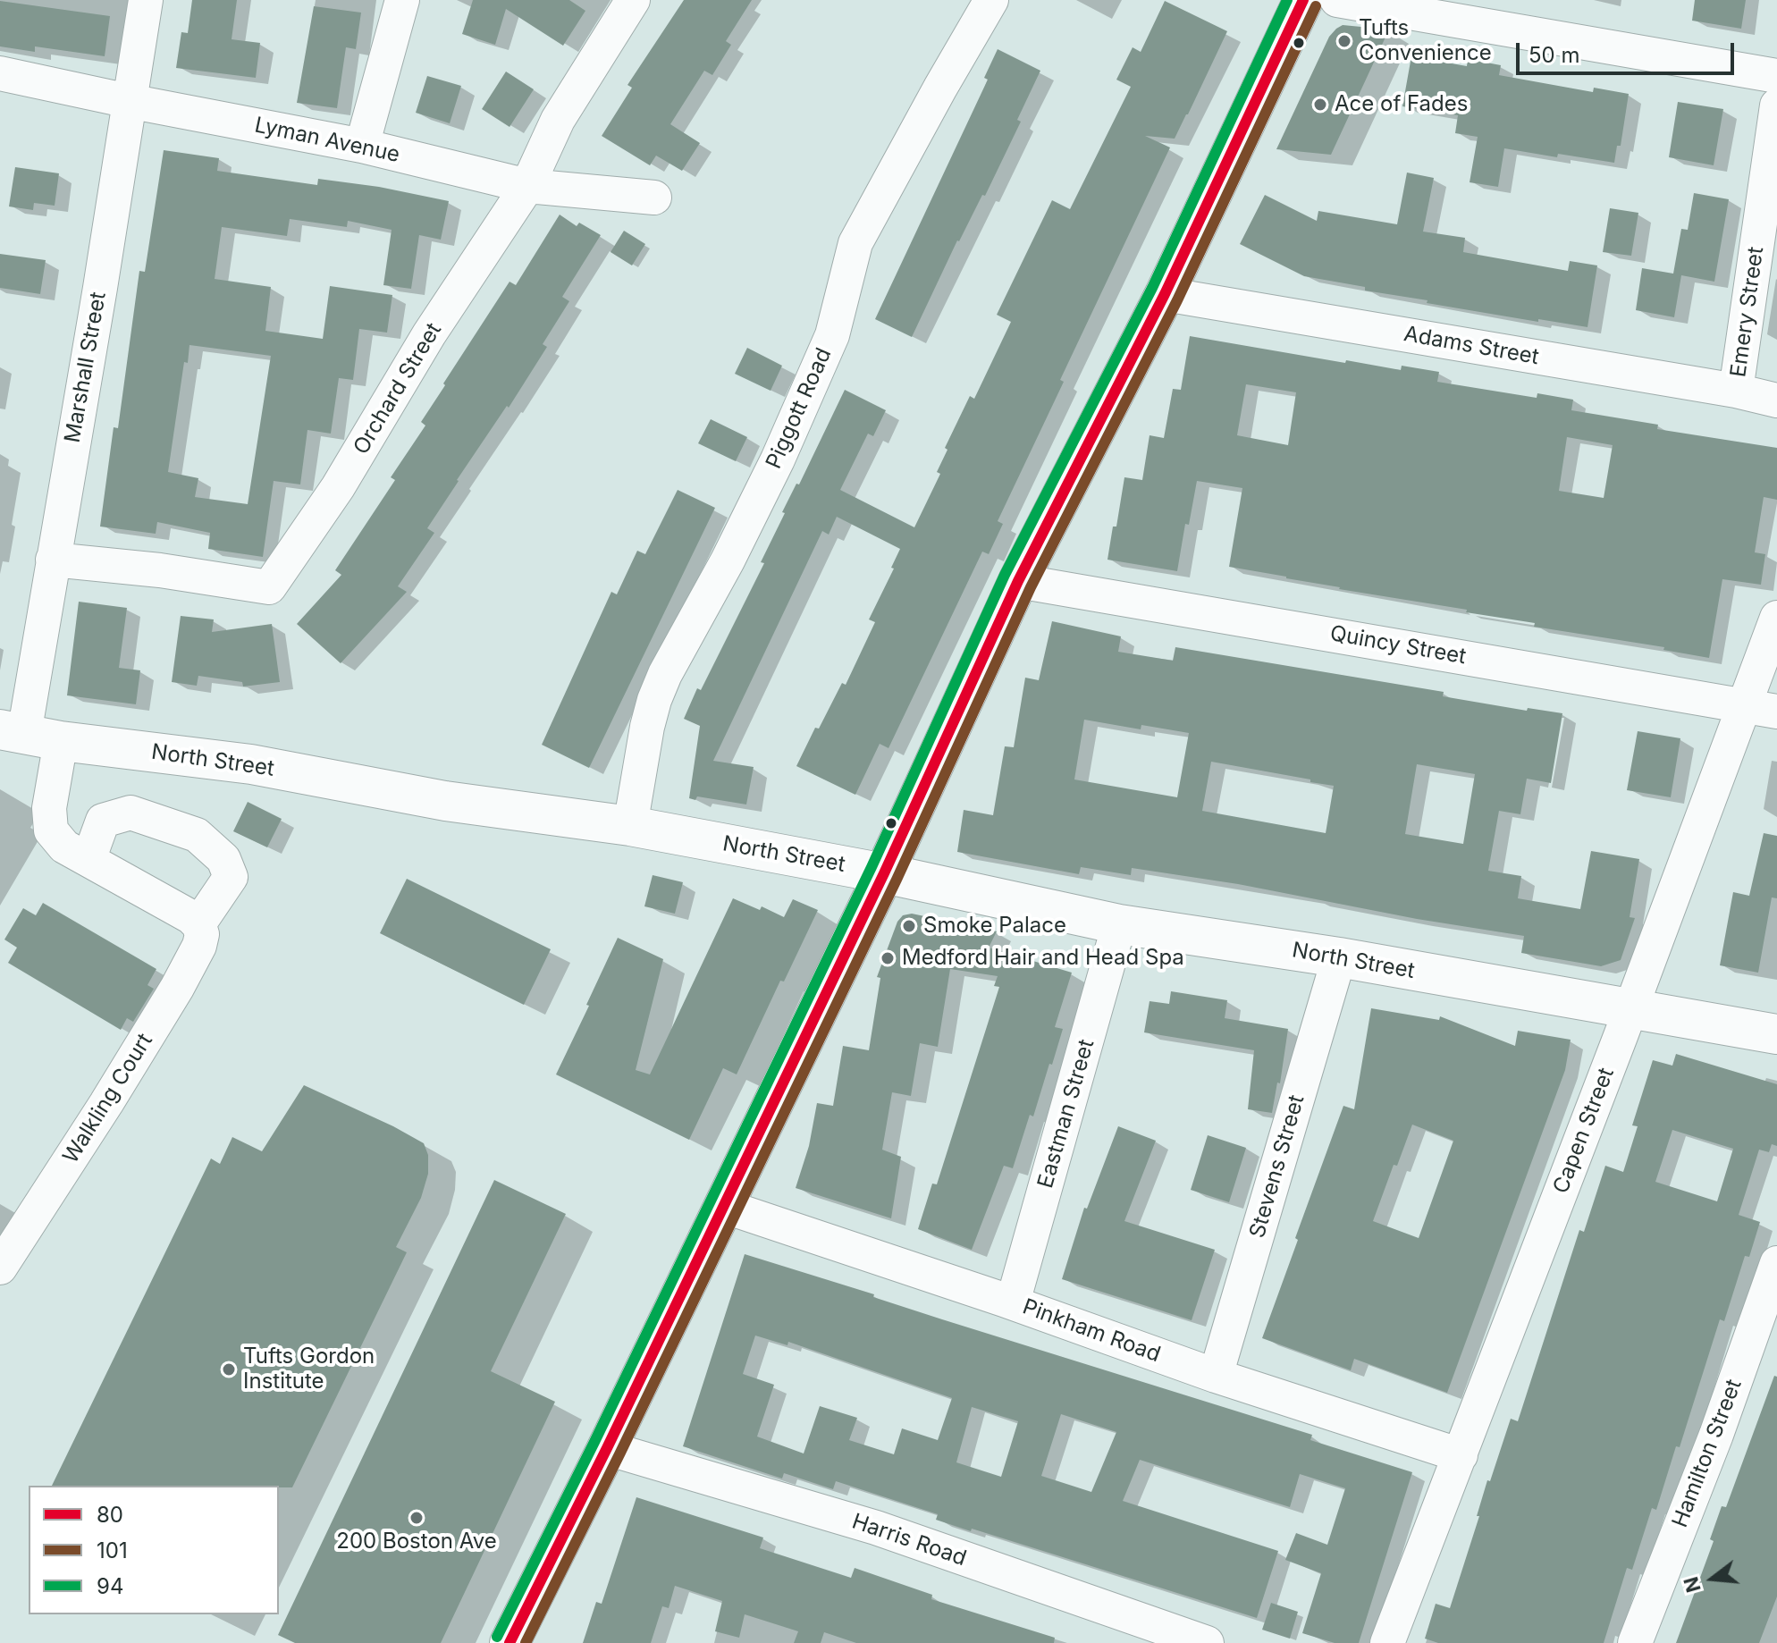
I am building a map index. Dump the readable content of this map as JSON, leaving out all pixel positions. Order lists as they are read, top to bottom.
{
  "streets": {
    "main road": ["North Street"],
    "street": [
      "Lyman Avenue",
      "Emery Street",
      "Adams Street",
      "Marshall Street",
      "Orchard Street",
      "Piggott Road",
      "Quincy Street",
      "Walkling Court",
      "Eastman Street",
      "Capen Street",
      "Stevens Street",
      "Pinkham Road",
      "Hamilton Street",
      "Harris Road"
    ]
  },
  "crossings": [
    ["Lyman Avenue", "Marshall Street"],
    ["Lyman Avenue", "Orchard Street"],
    ["Emery Street", "Adams Street"],
    ["Marshall Street", "Orchard Street"],
    ["Marshall Street", "North Street"],
    ["Piggott Road", "North Street"],
    ["Quincy Street", "Capen Street"],
    ["North Street", "Eastman Street"],
    ["North Street", "Capen Street"],
    ["North Street", "Stevens Street"],
    ["Eastman Street", "Pinkham Road"],
    ["Capen Street", "Pinkham Road"],
    ["Stevens Street", "Pinkham Road"]
  ],
  "places": [
    "Tufts Convenience",
    "Ace of Fades",
    "Smoke Palace",
    "Medford Hair and Head Spa",
    "Tufts Gordon Institute",
    "200 Boston Ave"
  ],
  "lines": ["transit line 80", "transit line 94", "transit line 101"],
  "legend": ["80", "101", "94"],
  "scale_bar": "50 m",
  "north": "left"
}
